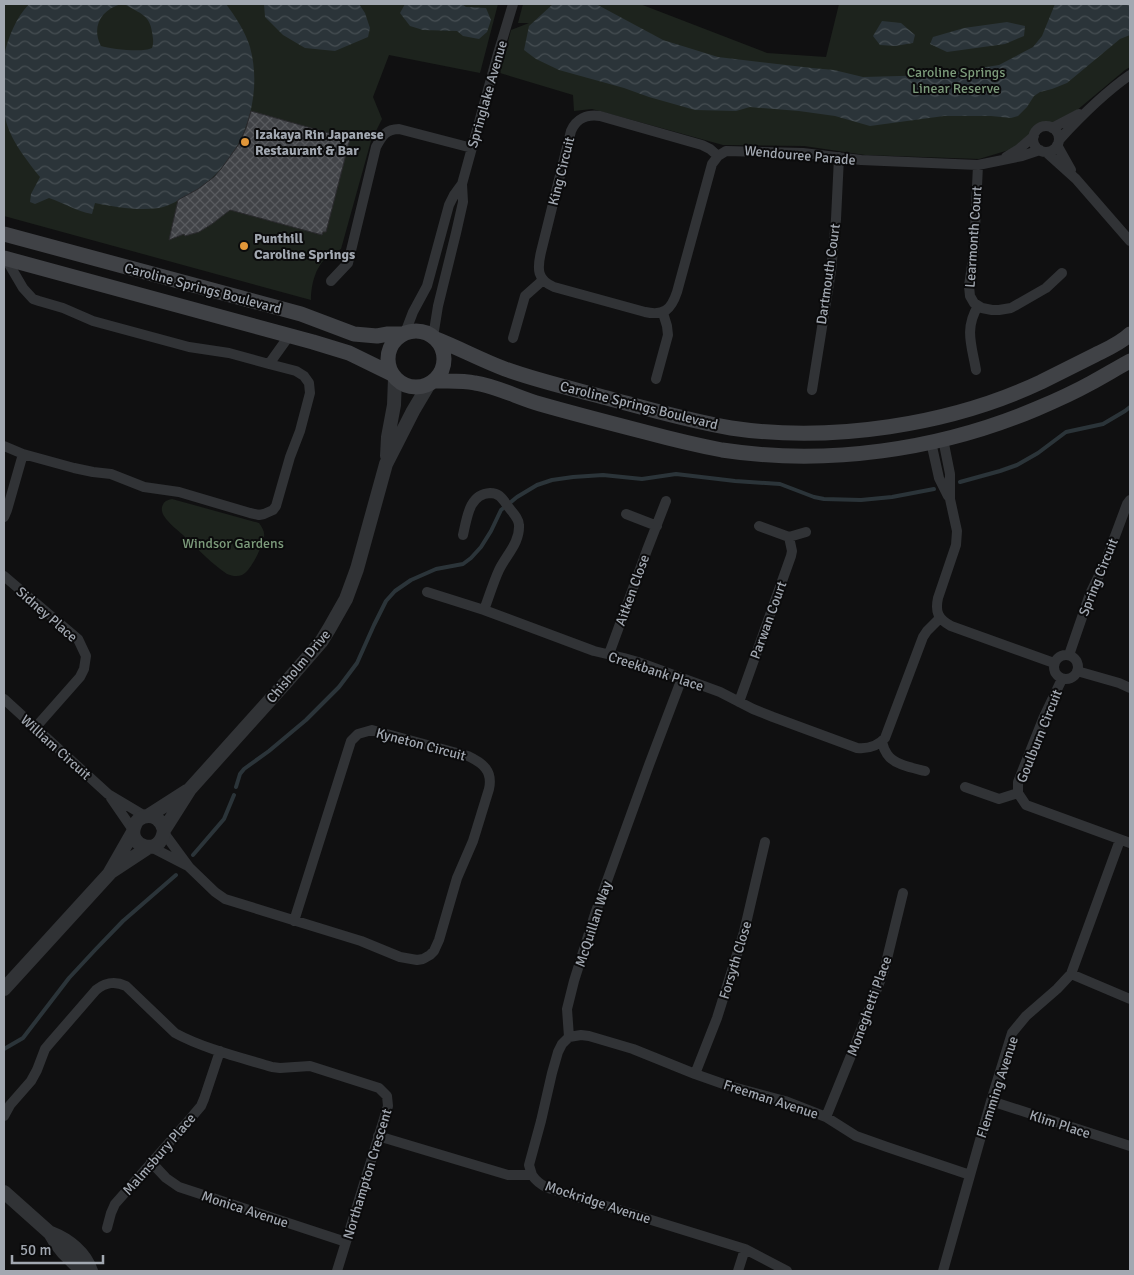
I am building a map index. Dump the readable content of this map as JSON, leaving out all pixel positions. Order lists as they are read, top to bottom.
{
  "streets": {
    "main road": ["Caroline Springs Boulevard"],
    "street": [
      "Springlake Avenue",
      "Wendouree Parade",
      "King Circuit",
      "Learmonth Court",
      "Dartmouth Court",
      "Spring Circuit",
      "Aitken Close",
      "Sidney Place",
      "Parwan Court",
      "Chisholm Drive",
      "Creekbank Place",
      "Goulburn Circuit",
      "Kyneton Circuit",
      "William Circuit",
      "McQuillan Way",
      "Forsyth Close",
      "Moneghetti Place",
      "Flemming Avenue",
      "Freeman Avenue",
      "Klim Place",
      "Malmsbury Place",
      "Northampton Crescent",
      "Mockridge Avenue",
      "Monica Avenue"
    ]
  },
  "crossings": [
    ["Springlake Avenue", "Caroline Springs Boulevard"],
    ["Springlake Avenue", "Chisholm Drive"],
    ["Wendouree Parade", "King Circuit"],
    ["Wendouree Parade", "Learmonth Court"],
    ["Wendouree Parade", "Dartmouth Court"],
    ["Caroline Springs Boulevard", "Chisholm Drive"],
    ["Spring Circuit", "Goulburn Circuit"],
    ["Aitken Close", "Creekbank Place"],
    ["Sidney Place", "William Circuit"],
    ["Parwan Court", "Creekbank Place"],
    ["Chisholm Drive", "Kyneton Circuit"],
    ["Chisholm Drive", "William Circuit"],
    ["Creekbank Place", "McQuillan Way"],
    ["Goulburn Circuit", "Flemming Avenue"],
    ["Kyneton Circuit", "William Circuit"],
    ["McQuillan Way", "Freeman Avenue"],
    ["Forsyth Close", "Freeman Avenue"],
    ["Moneghetti Place", "Freeman Avenue"],
    ["Flemming Avenue", "Freeman Avenue"],
    ["Flemming Avenue", "Klim Place"],
    ["Malmsbury Place", "Northampton Crescent"],
    ["Malmsbury Place", "Monica Avenue"],
    ["Northampton Crescent", "Mockridge Avenue"],
    ["Northampton Crescent", "Monica Avenue"]
  ],
  "parks": ["Caroline Springs Linear Reserve", "Windsor Gardens"],
  "places": ["Izakaya Rin Japanese Restaurant & Bar", "Punthill Caroline Springs"],
  "scale_bar": "50 m"
}
